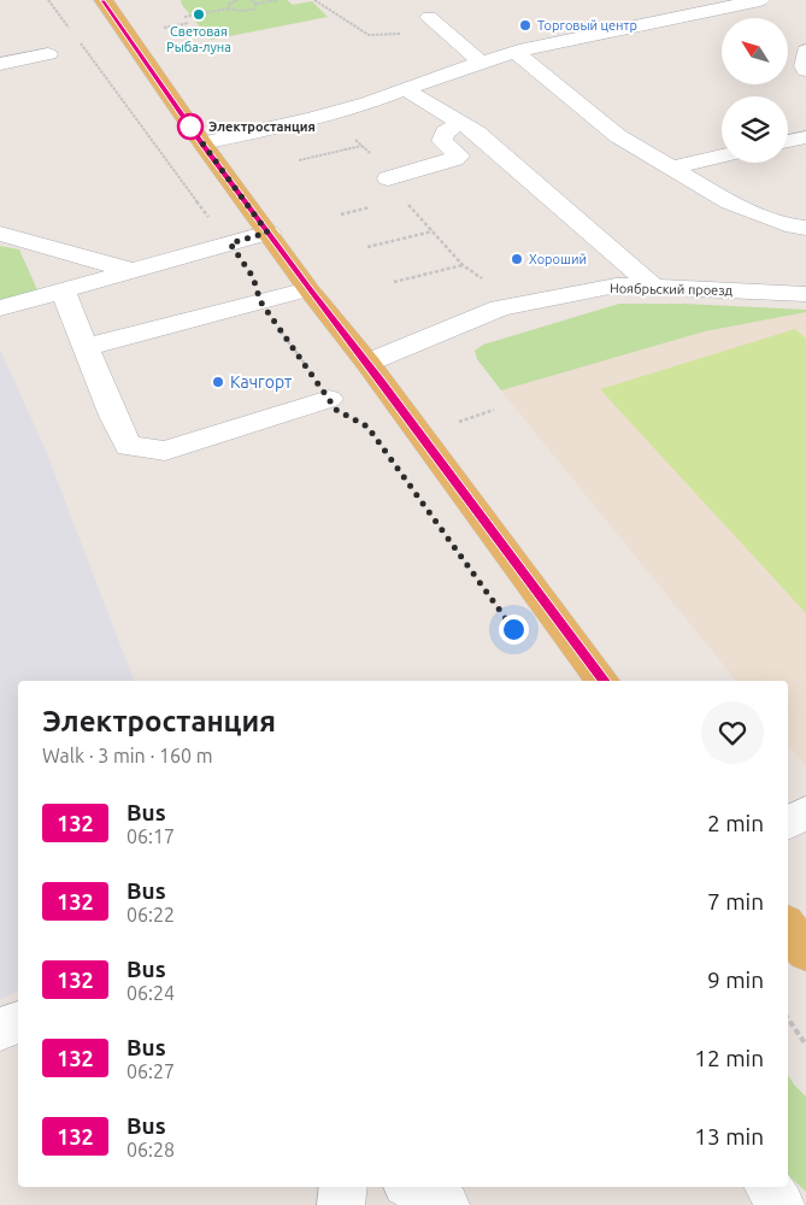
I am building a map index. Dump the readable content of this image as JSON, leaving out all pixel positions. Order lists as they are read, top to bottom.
{
  "streets": {
    "street": ["Ноябрьский проезд"]
  },
  "places": [
    "Световая Рыба-луна",
    "Торговый центр",
    "Электростанция",
    "Хороший",
    "Качгорт"
  ],
  "lines": ["bus line 132"],
  "north": "top left",
  "page": {
    "heading": ["Электростанция", "Walk · 3 min · 160 m"],
    "list": [
      {
        "mark": "132",
        "name": "Bus",
        "note": "06:17",
        "value": "2 min"
      },
      {
        "mark": "132",
        "name": "Bus",
        "note": "06:22",
        "value": "7 min"
      },
      {
        "mark": "132",
        "name": "Bus",
        "note": "06:24",
        "value": "9 min"
      },
      {
        "mark": "132",
        "name": "Bus",
        "note": "06:27",
        "value": "12 min"
      },
      {
        "mark": "132",
        "name": "Bus",
        "note": "06:28",
        "value": "13 min"
      }
    ]
  }
}
